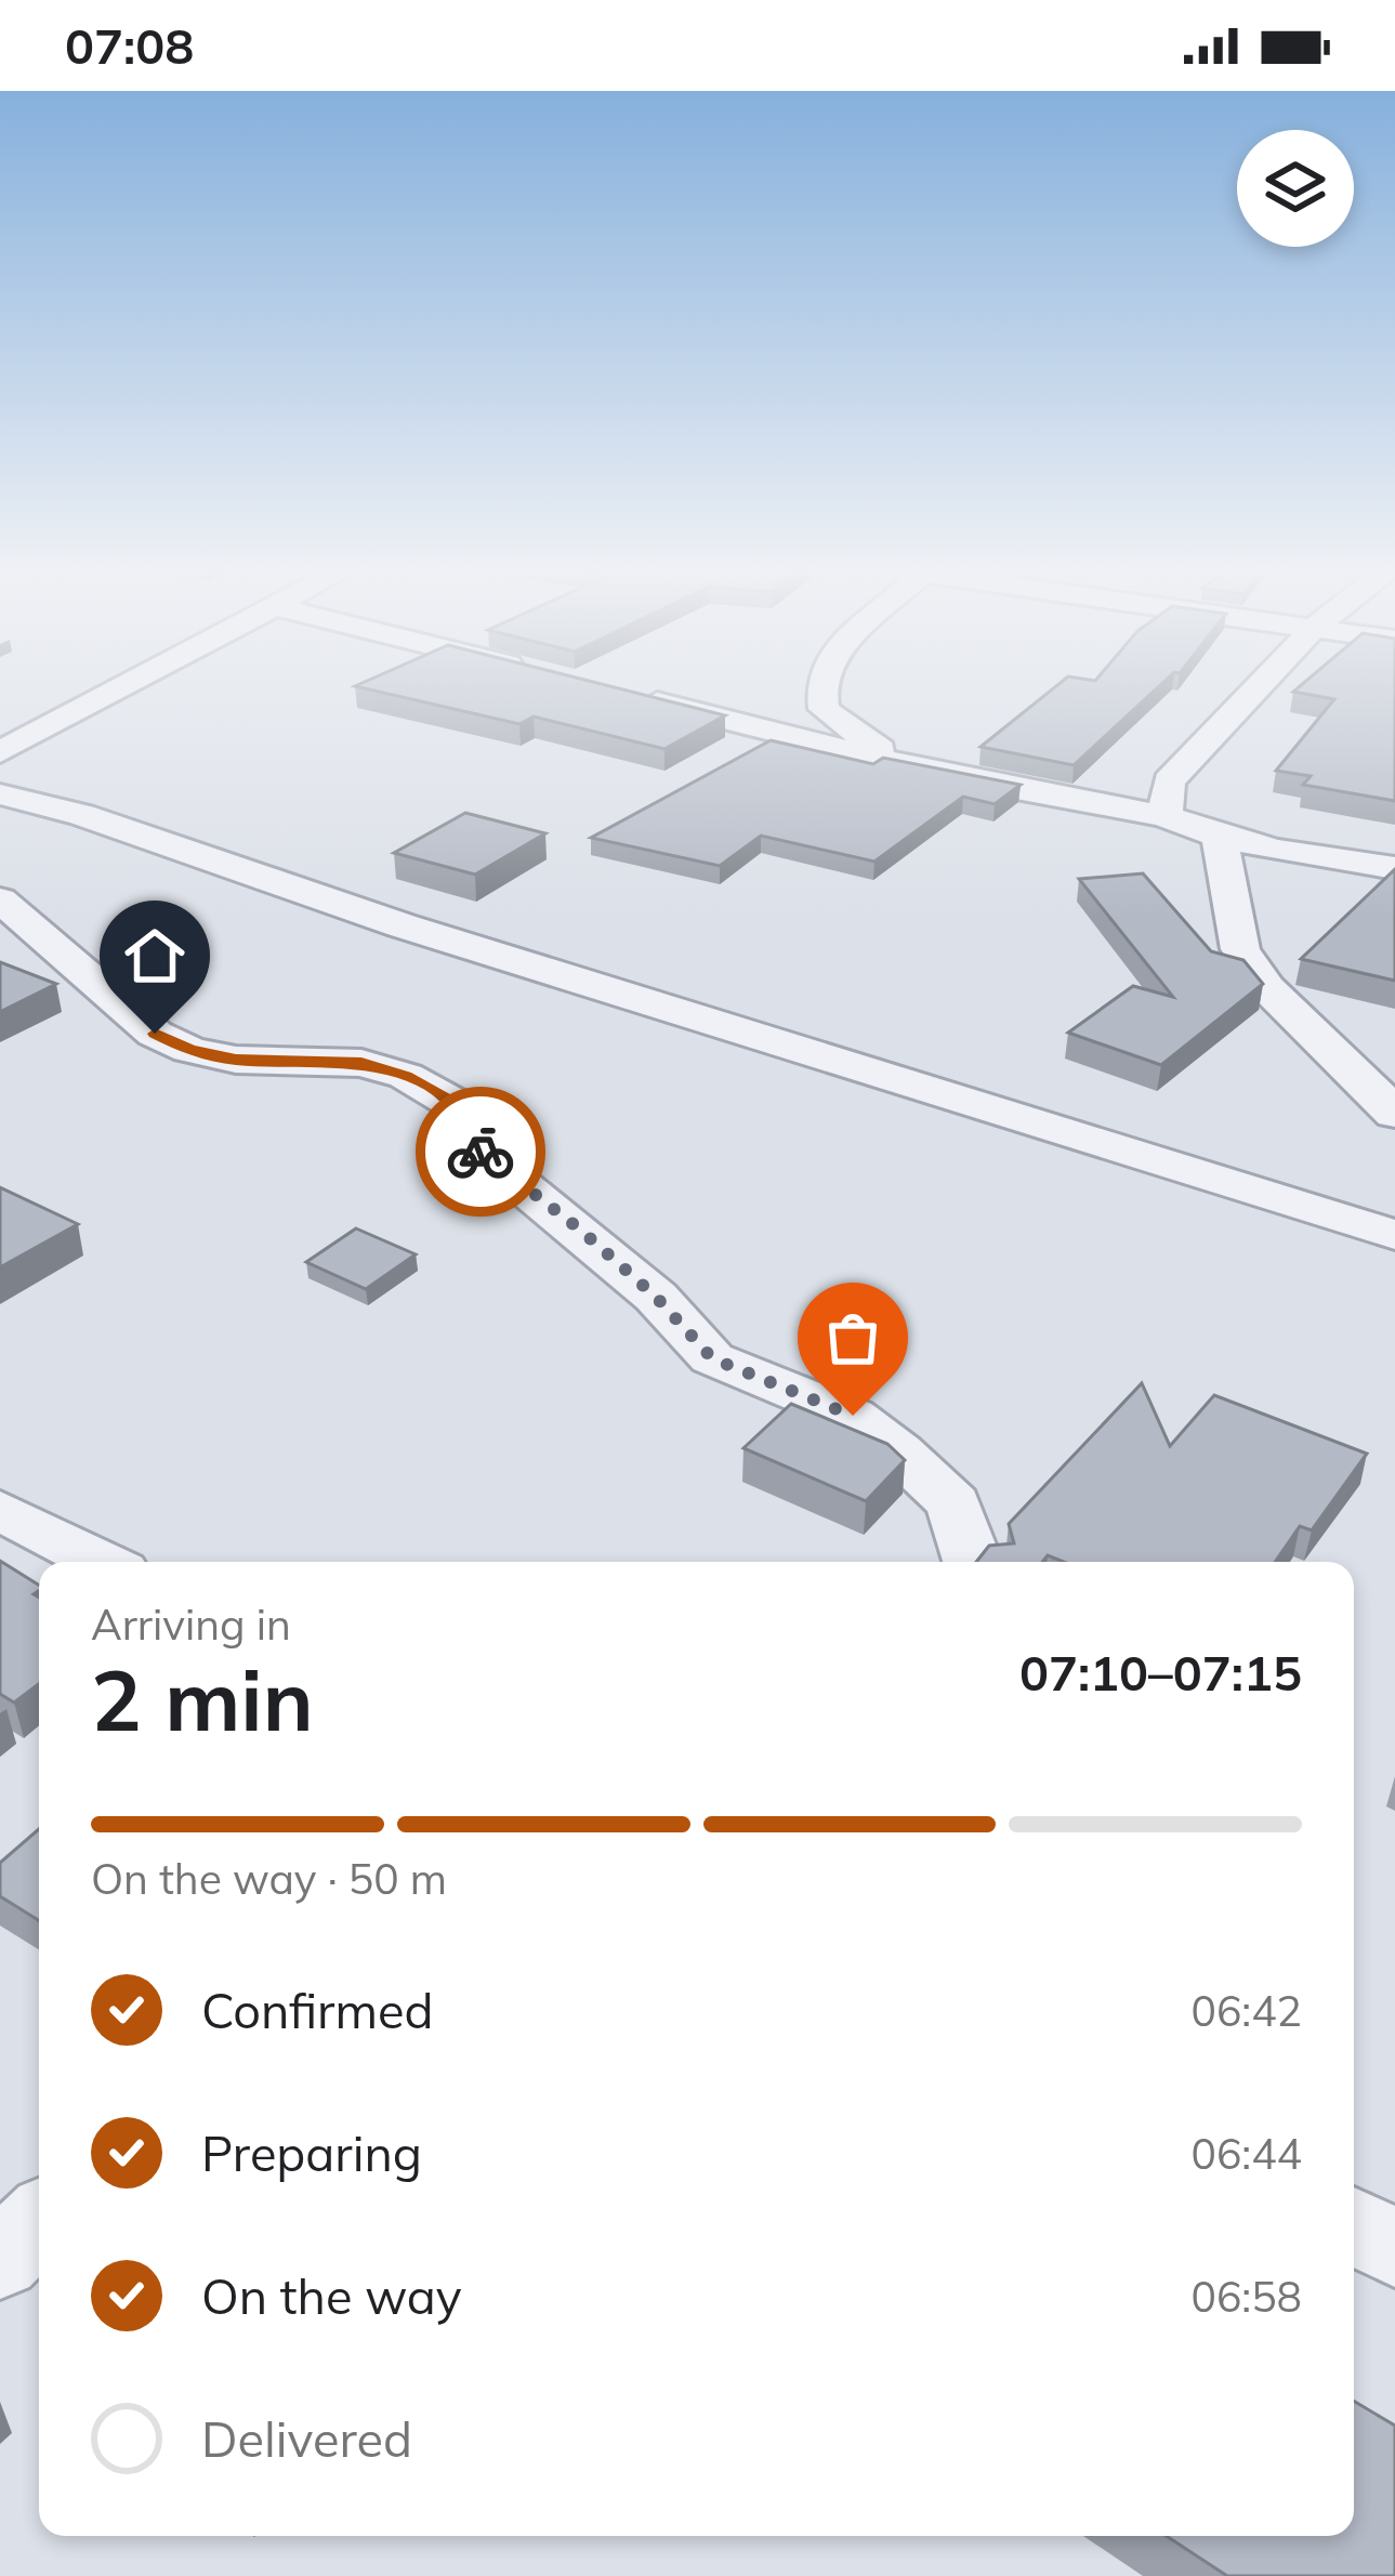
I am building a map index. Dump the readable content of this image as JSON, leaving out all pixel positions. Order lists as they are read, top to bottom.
{
  "page": {
    "status": "07:08",
    "heading": ["2 min", "Arriving in", "07:10–07:15"],
    "bar": "On the way · 50 m",
    "list": [
      ["Confirmed", "06:42"],
      ["Preparing", "06:44"],
      ["On the way", "06:58"],
      "Delivered"
    ]
  }
}
